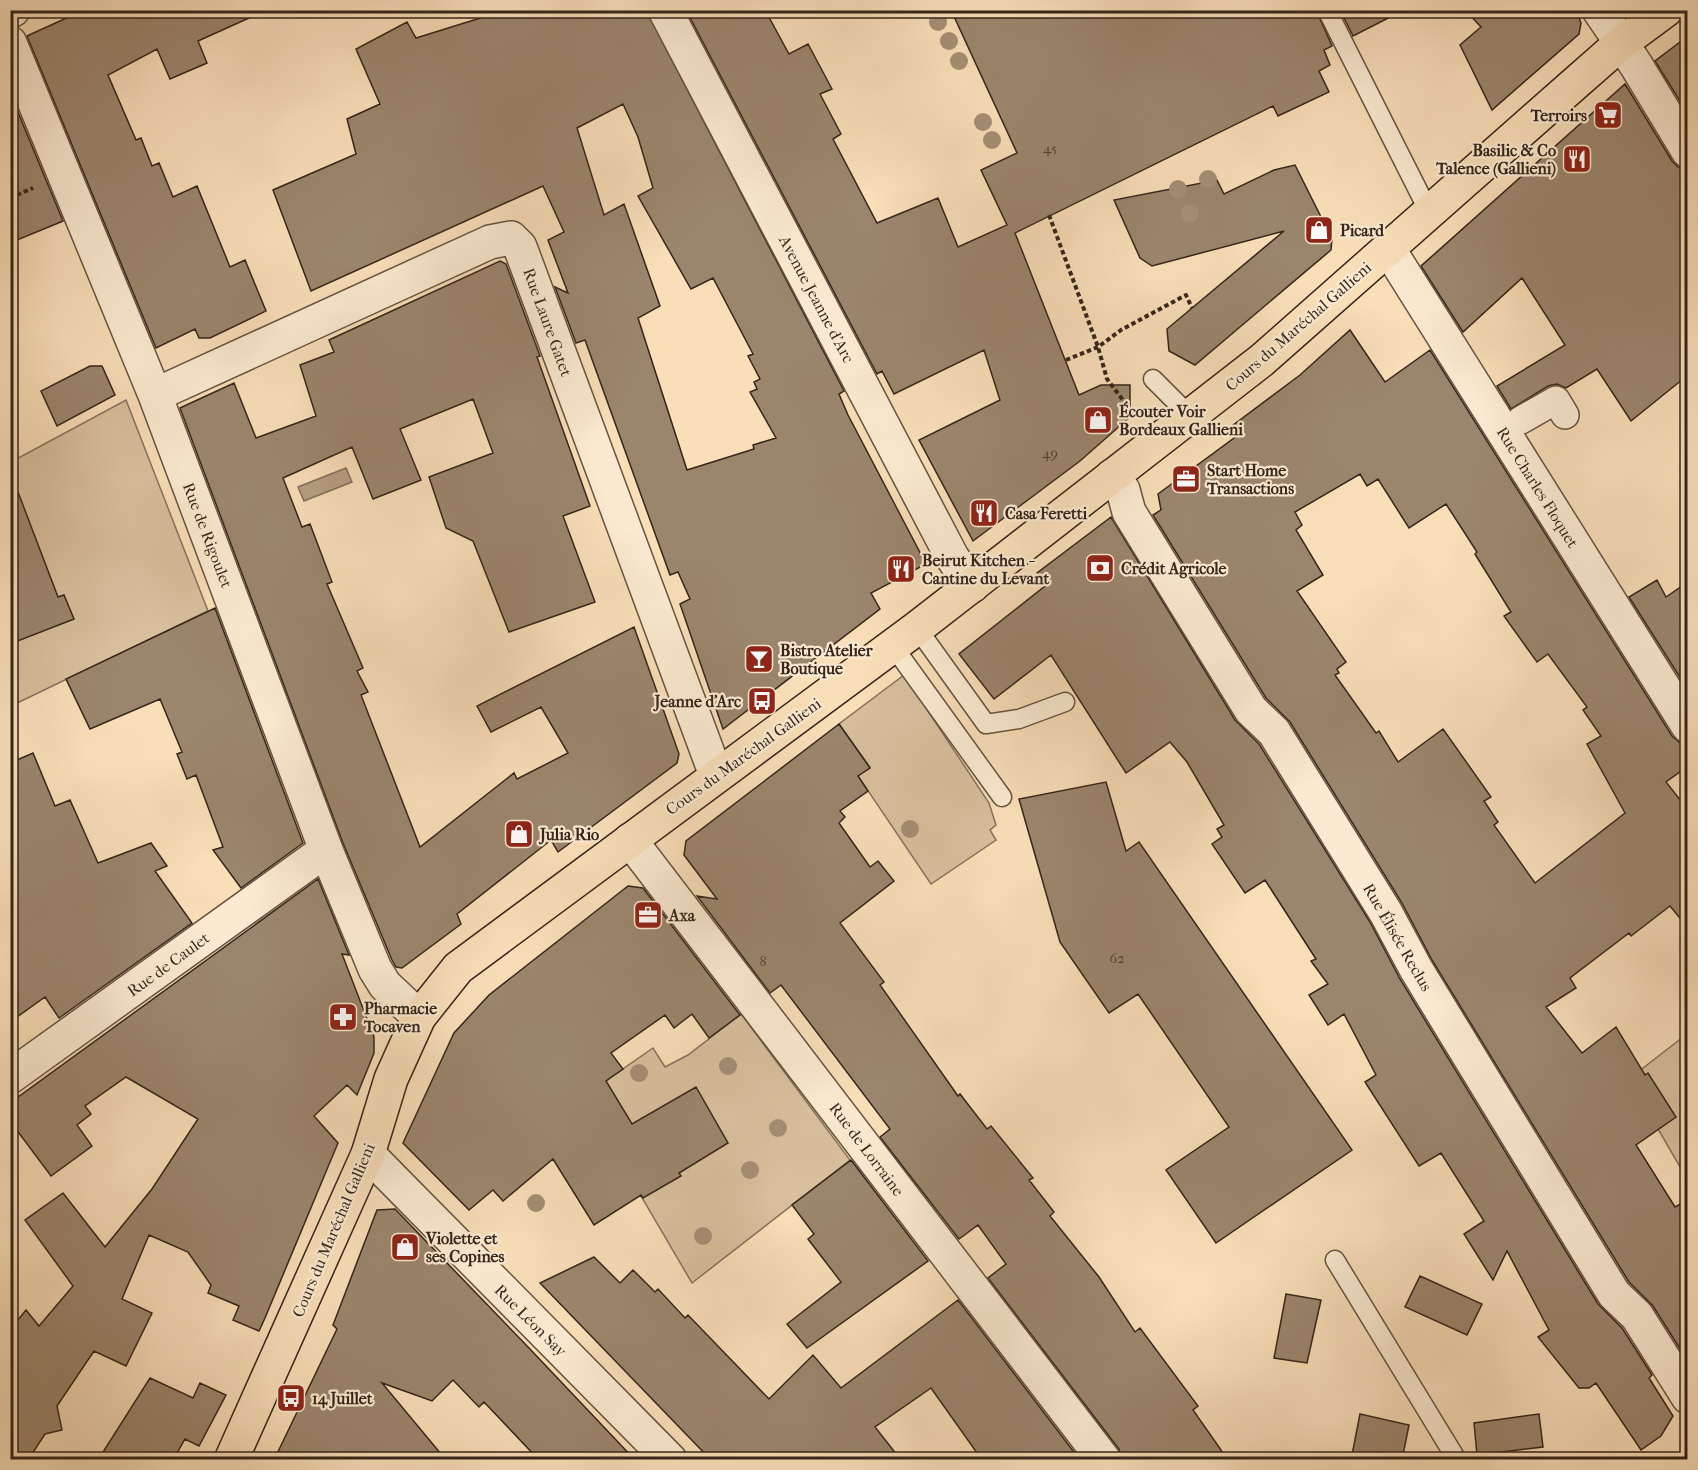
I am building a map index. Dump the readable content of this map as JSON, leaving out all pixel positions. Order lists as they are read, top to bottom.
{
  "streets": {
    "main road": ["Cours du Maréchal Gallieni"],
    "street": [
      "Avenue Jeanne d'Arc",
      "Rue Laure Gatet",
      "Rue Charles Floquet",
      "Rue de Rigoulet",
      "Rue Élisée Reclus",
      "Rue de Caulet",
      "Rue de Lorraine",
      "Rue Léon Say"
    ]
  },
  "crossings": [
    ["Avenue Jeanne d'Arc", "Cours du Maréchal Gallieni"],
    ["Rue Laure Gatet", "Cours du Maréchal Gallieni"],
    ["Rue Laure Gatet", "Rue de Rigoulet"],
    ["Cours du Maréchal Gallieni", "Rue Charles Floquet"],
    ["Cours du Maréchal Gallieni", "Rue de Rigoulet"],
    ["Cours du Maréchal Gallieni", "Rue Élisée Reclus"],
    ["Cours du Maréchal Gallieni", "Rue de Lorraine"],
    ["Cours du Maréchal Gallieni", "Rue Léon Say"],
    ["Rue de Rigoulet", "Rue de Caulet"]
  ],
  "places": {
    "supermarket": ["Terroirs"],
    "restaurant": ["Basilic & Co Talence (Gallieni)", "Casa Feretti", "Beirut Kitchen - Cantine du Levant"],
    "shop": [
      "Picard",
      "Écouter Voir Bordeaux Gallieni",
      "Julia Rio",
      "Violette et ses Copines"
    ],
    "office": ["Start Home Transactions", "Axa"],
    "bank": ["Crédit Agricole"],
    "bar": ["Bistro Atelier Boutique"],
    "bus stop": ["Jeanne d'Arc", "14 Juillet"],
    "pharmacy": ["Pharmacie Tocaven"]
  },
  "house_numbers": [
    "45",
    "49",
    "62",
    "8"
  ]
}
